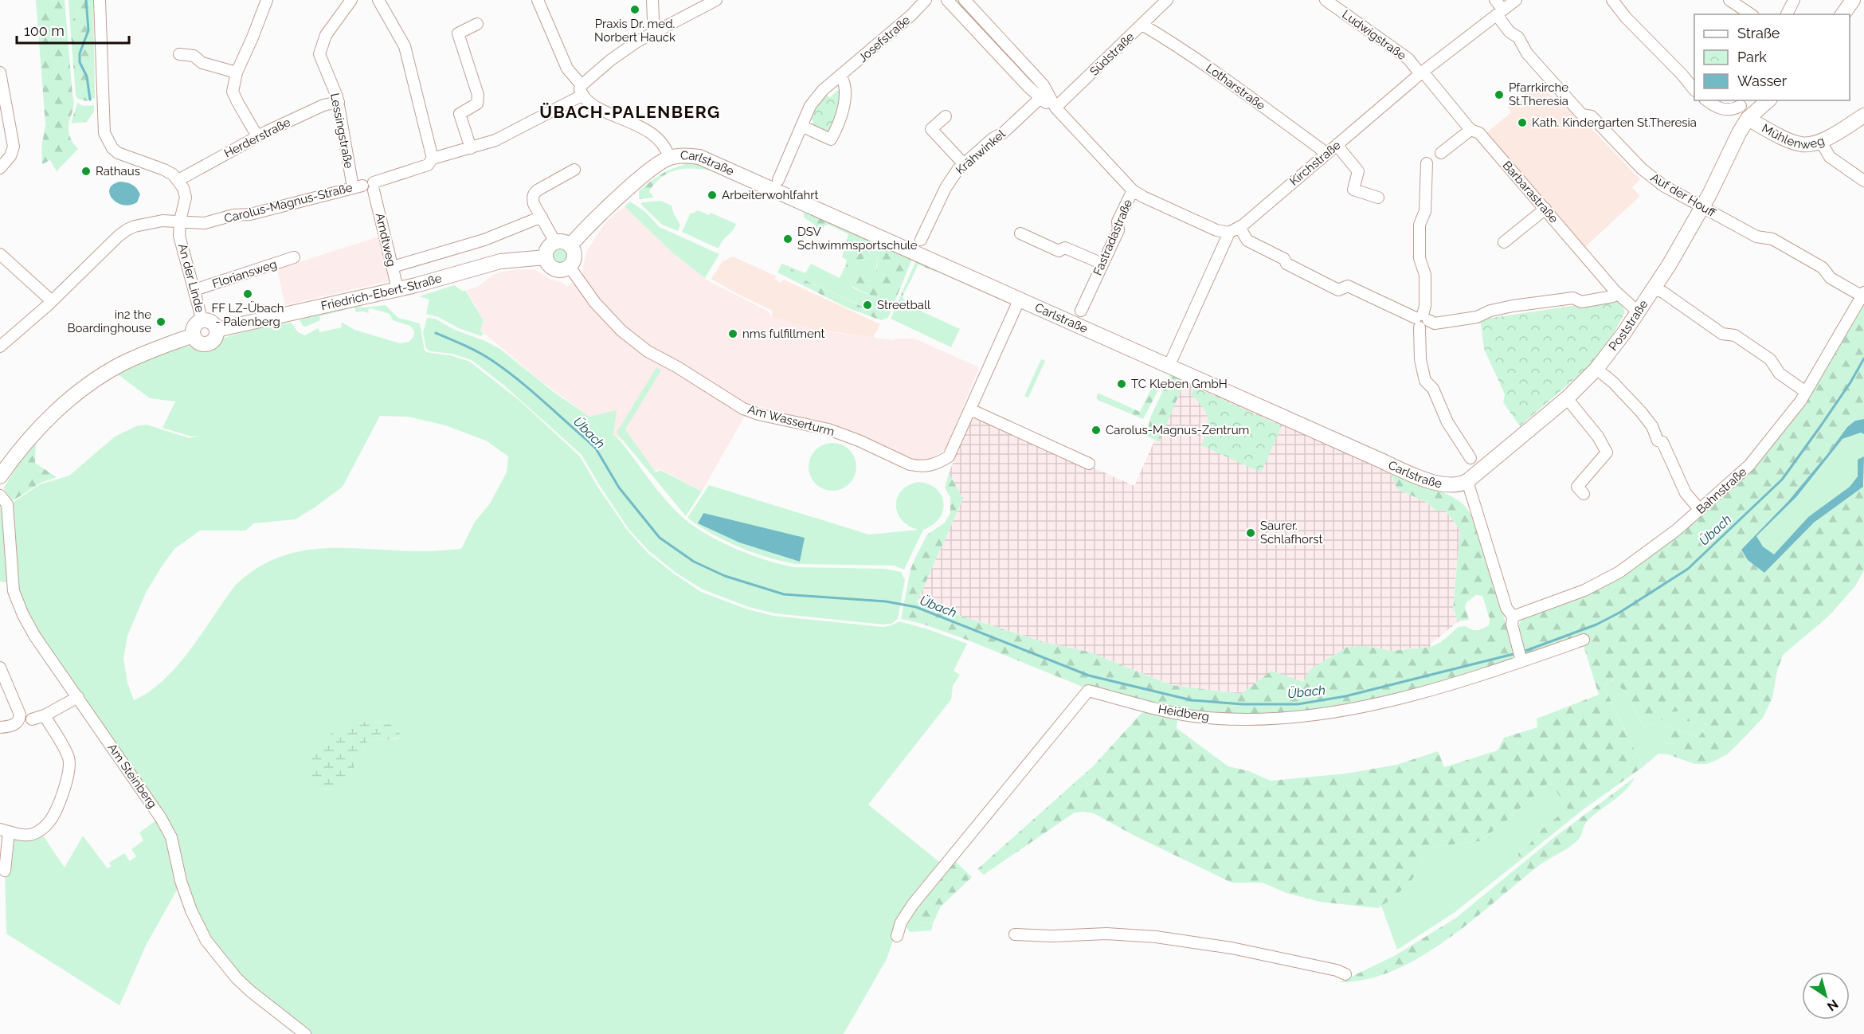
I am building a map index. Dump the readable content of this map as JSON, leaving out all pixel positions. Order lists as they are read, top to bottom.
{
  "streets": {
    "main road": [
      "Mühlenweg",
      "Carlstraße",
      "Friedrich-Ebert-Straße",
      "Poststraße"
    ],
    "street": [
      "Ludwigstraße",
      "Josefstraße",
      "Südstraße",
      "Lotharstraße",
      "Lessingstraße",
      "Herderstraße",
      "Krähwinkel",
      "Kirchstraße",
      "Barbarastraße",
      "Auf der Houff",
      "Carolus-Magnus-Straße",
      "Fastradastraße",
      "Arndtweg",
      "Floriansweg",
      "An der Linde",
      "Am Wasserturm",
      "Bahnstraße",
      "Heidberg",
      "Am Steinberg"
    ]
  },
  "crossings": [
    ["Ludwigstraße", "Kirchstraße"],
    ["Ludwigstraße", "Barbarastraße"],
    ["Südstraße", "Lotharstraße"],
    ["Lotharstraße", "Kirchstraße"],
    ["Lessingstraße", "Herderstraße"],
    ["Lessingstraße", "Carolus-Magnus-Straße"],
    ["Mühlenweg", "Poststraße"],
    ["Herderstraße", "An der Linde"],
    ["Kirchstraße", "Carlstraße"],
    ["Kirchstraße", "Barbarastraße"],
    ["Kirchstraße", "Auf der Houff"],
    ["Carlstraße", "Poststraße"],
    ["Carlstraße", "Am Wasserturm"],
    ["Barbarastraße", "Poststraße"],
    ["Auf der Houff", "Poststraße"],
    ["Auf der Houff", "Bahnstraße"],
    ["Carolus-Magnus-Straße", "Arndtweg"],
    ["Carolus-Magnus-Straße", "An der Linde"],
    ["Arndtweg", "Friedrich-Ebert-Straße"],
    ["Floriansweg", "An der Linde"],
    ["An der Linde", "Friedrich-Ebert-Straße"],
    ["Friedrich-Ebert-Straße", "Am Wasserturm"]
  ],
  "districts": ["ÜBACH-PALENBERG"],
  "water": ["Übach"],
  "places": [
    "Praxis Dr. med. Norbert Hauck",
    "Pfarrkirche St.Theresia",
    "Kath. Kindergarten St.Theresia",
    "Rathaus",
    "Arbeiterwohlfahrt",
    "DSV Schwimmsportschule",
    "FF LZ-Übach - Palenberg",
    "Streetball",
    "in2 the Boardinghouse",
    "nms fulfillment",
    "TC Kleben GmbH",
    "Carolus-Magnus-Zentrum",
    "Saurer. Schlafhorst"
  ],
  "legend": ["Straße", "Park", "Wasser"],
  "scale_bar": "100 m",
  "north": "bottom right"
}
